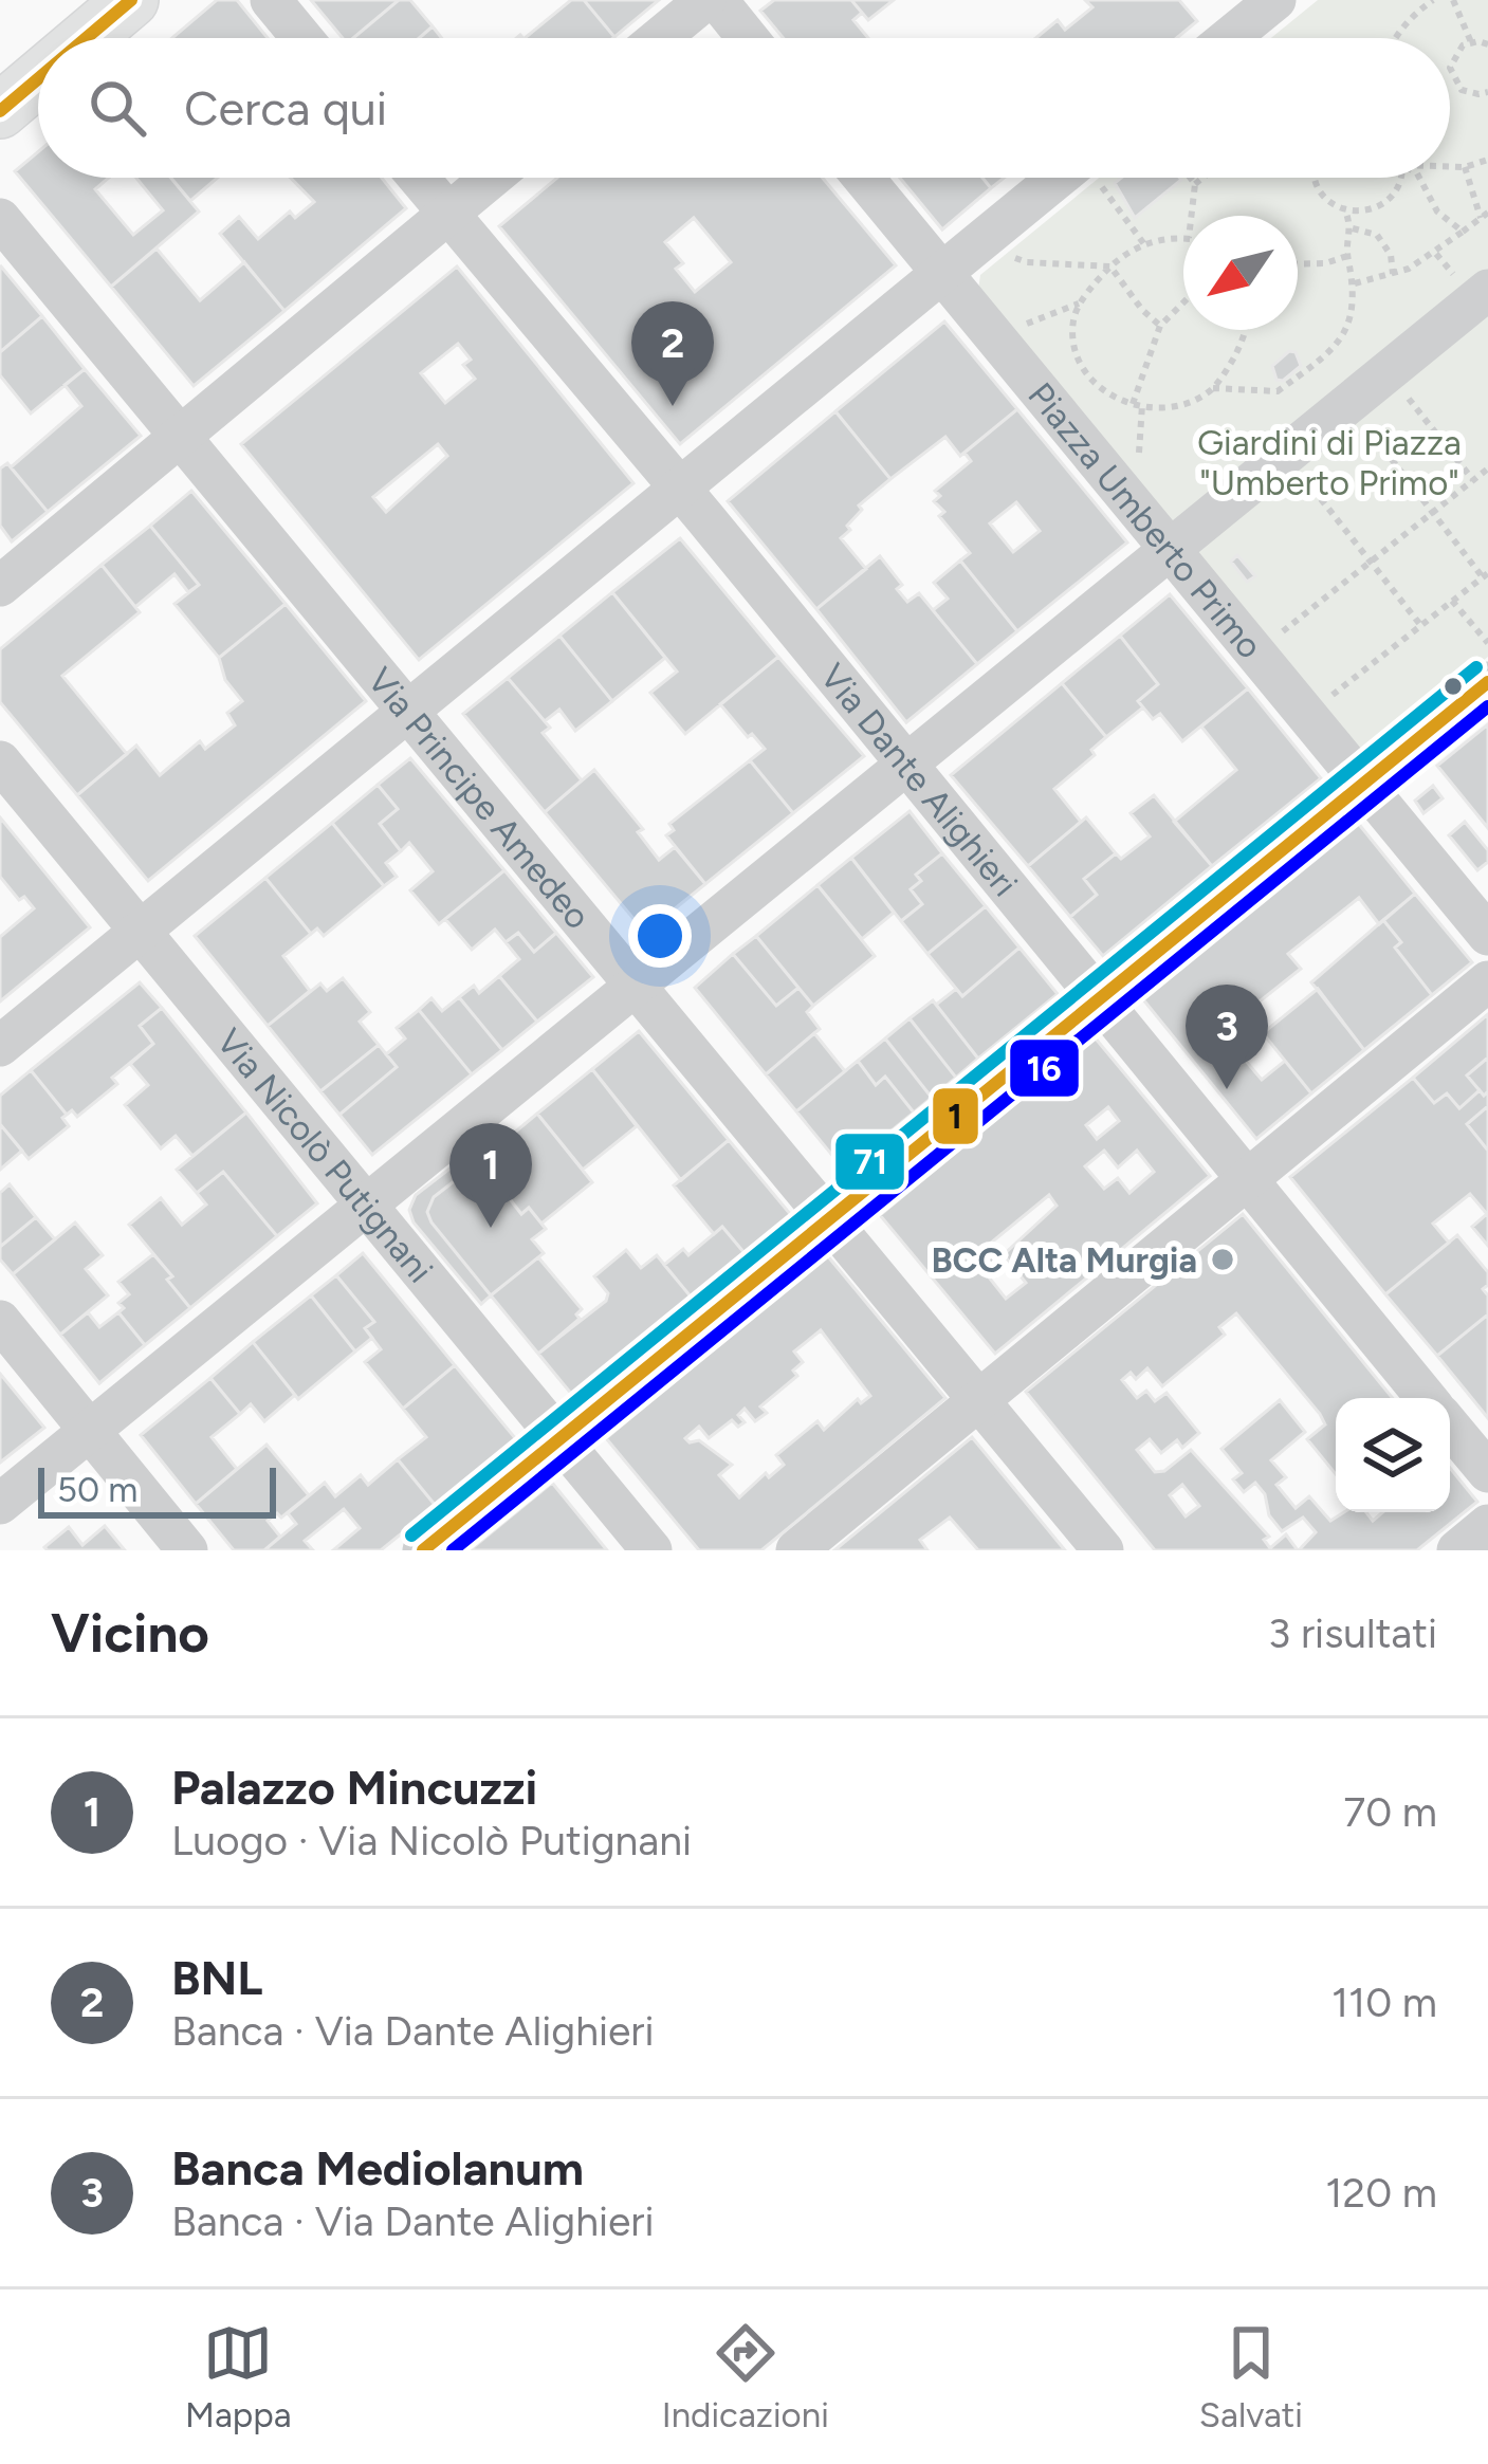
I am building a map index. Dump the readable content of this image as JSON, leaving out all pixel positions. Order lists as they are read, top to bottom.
{
  "streets": {
    "street": [
      "Piazza Umberto Primo",
      "Via Dante Alighieri",
      "Via Principe Amedeo",
      "Via Nicolò Putignani"
    ]
  },
  "parks": ["Giardini di Piazza \"Umberto Primo\""],
  "places": ["BCC Alta Murgia"],
  "lines": ["transit line 1", "transit line 71", "transit line 16"],
  "scale_bar": "50 m",
  "north": "bottom left",
  "page": {
    "search": "Cerca qui",
    "pins": ["2", "3", "1"],
    "scale": "50 m",
    "heading": ["Vicino", "3 risultati"],
    "list": [
      {
        "mark": "1",
        "name": "Palazzo Mincuzzi",
        "note": "Luogo · Via Nicolò Putignani",
        "value": "70 m"
      },
      {
        "mark": "2",
        "name": "BNL",
        "note": "Banca · Via Dante Alighieri",
        "value": "110 m"
      },
      {
        "mark": "3",
        "name": "Banca Mediolanum",
        "note": "Banca · Via Dante Alighieri",
        "value": "120 m"
      }
    ],
    "nav": ["Mappa", "Indicazioni", "Salvati"]
  }
}
